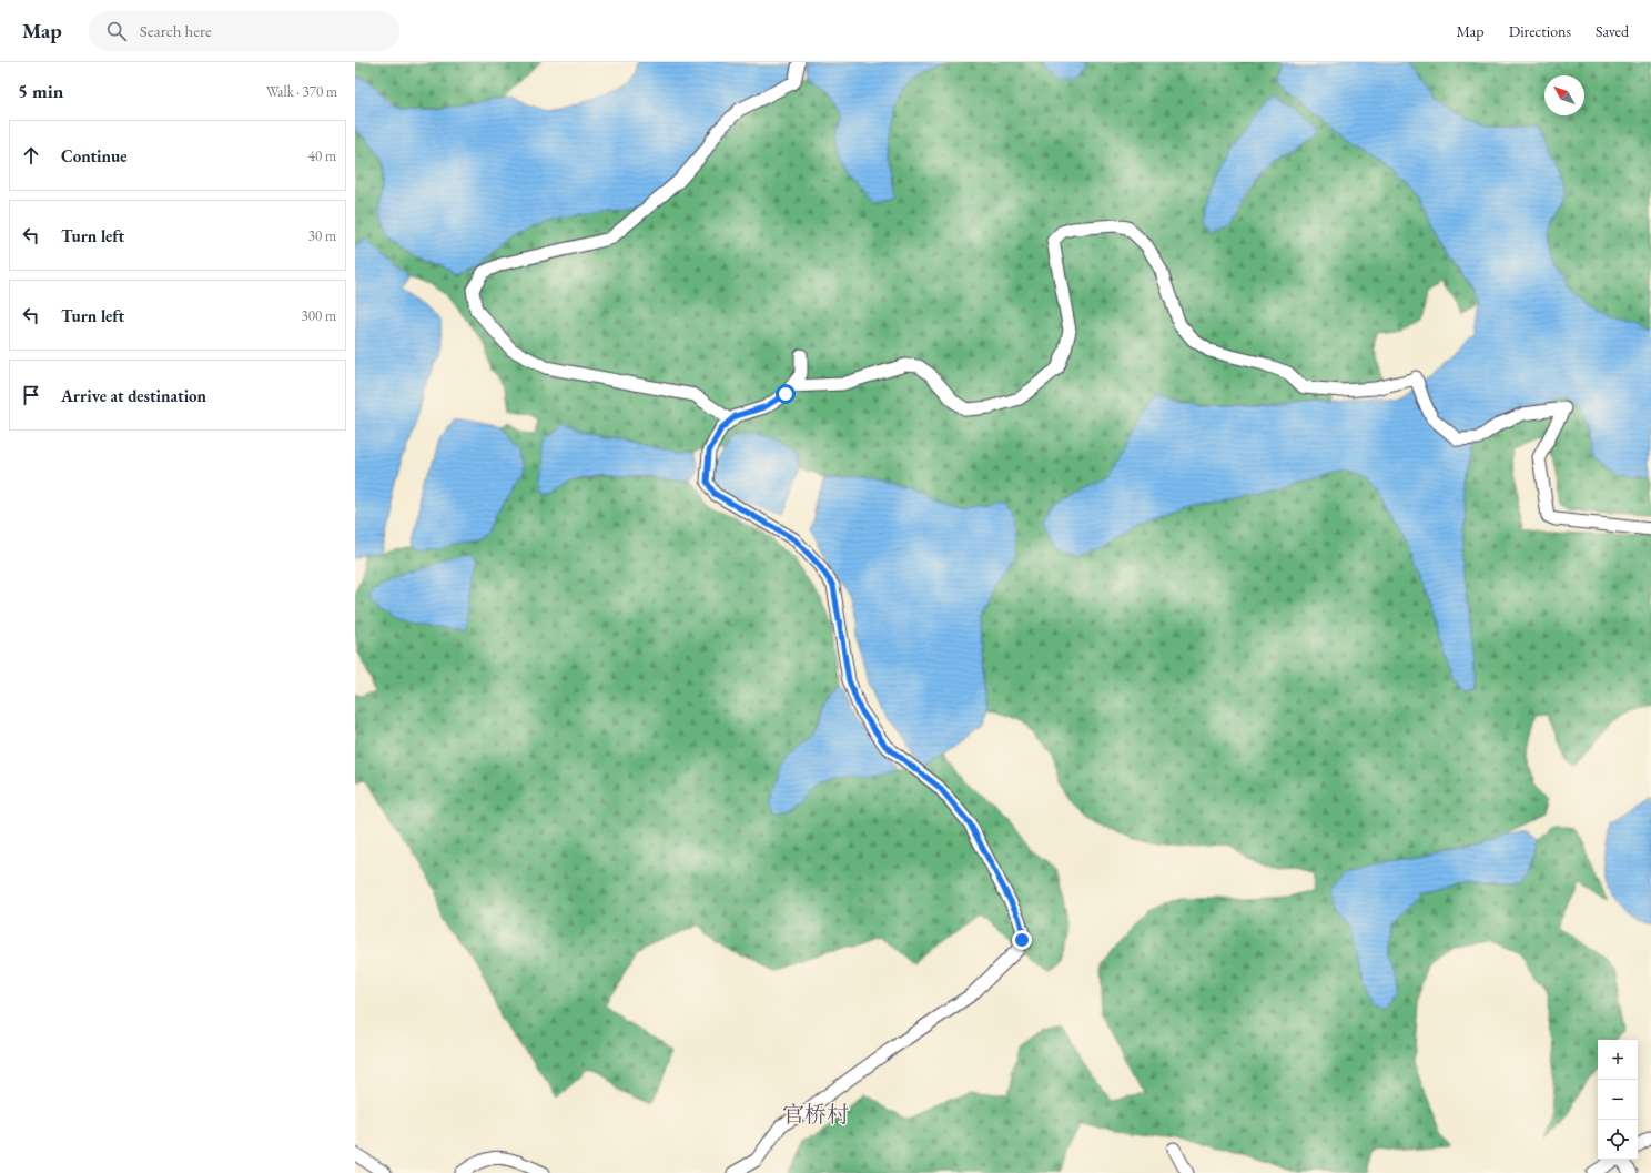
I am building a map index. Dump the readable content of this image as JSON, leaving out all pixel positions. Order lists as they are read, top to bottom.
{
  "districts": ["官桥村"],
  "north": "top left",
  "page": {
    "header": "Map",
    "search": "Search here",
    "nav": ["Map", "Directions", "Saved"],
    "heading": ["5 min", "Walk · 370 m"],
    "list": [
      ["Continue", "40 m"],
      ["Turn left", "30 m"],
      ["Turn left", "300 m"],
      "Arrive at destination"
    ],
    "map_buttons": ["+", "−"]
  }
}
